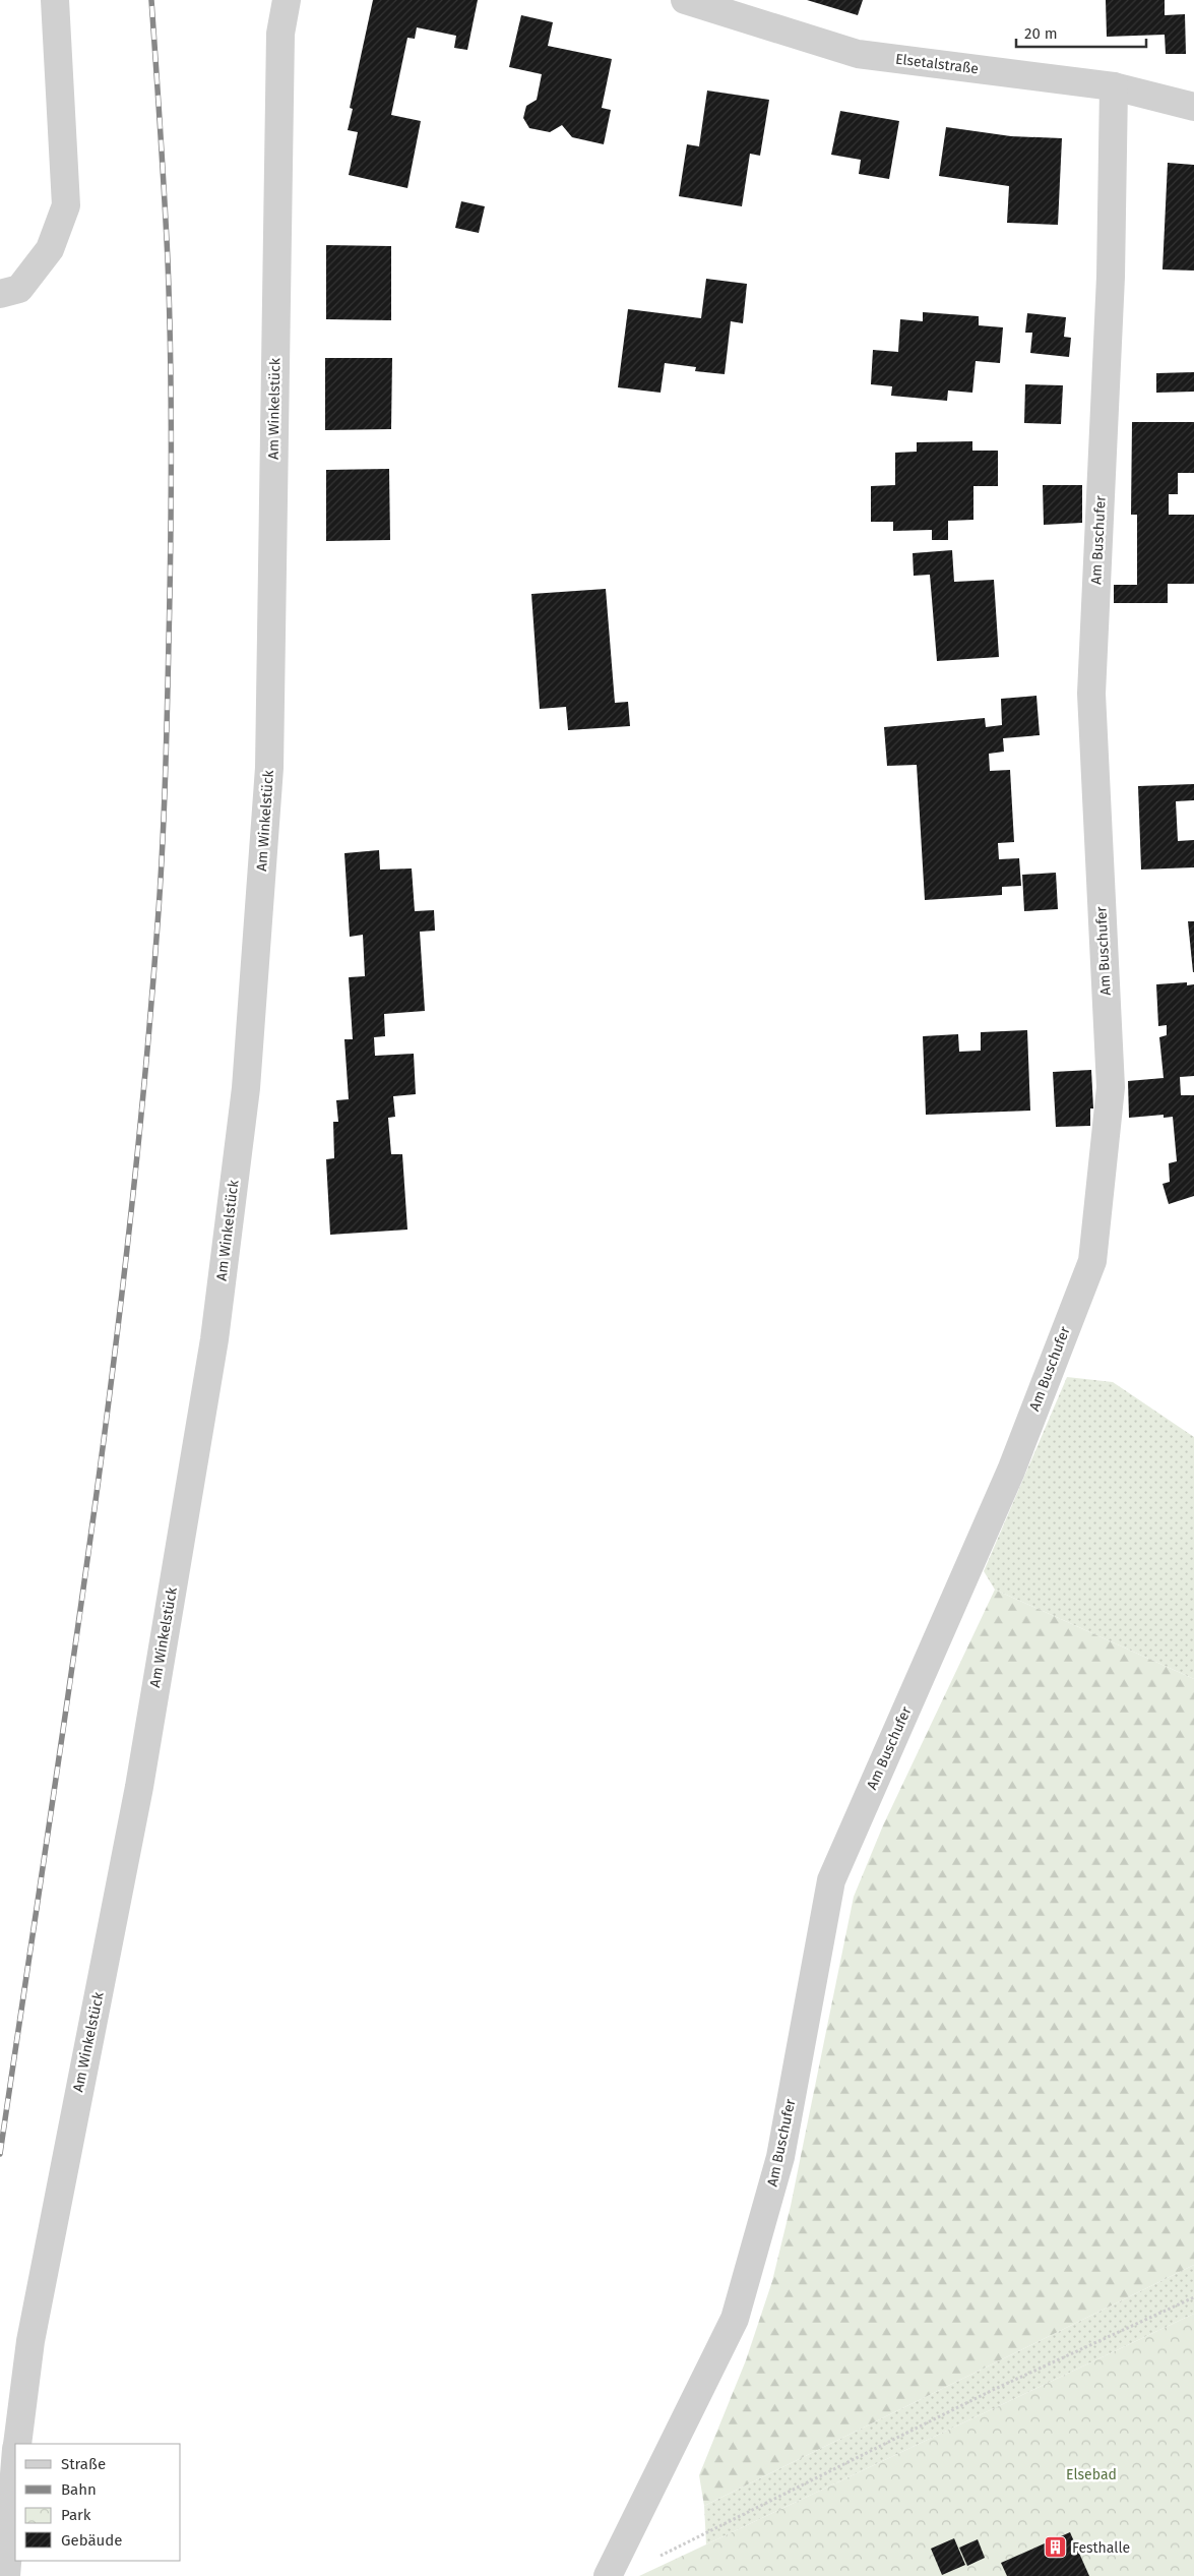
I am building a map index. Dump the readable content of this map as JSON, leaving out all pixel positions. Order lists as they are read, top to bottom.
{
  "streets": {
    "street": ["Elsetalstraße", "Am Winkelstück", "Am Buschufer"]
  },
  "crossings": [
    ["Elsetalstraße", "Am Buschufer"]
  ],
  "parks": ["Elsebad"],
  "places": {
    "building": ["Festhalle"]
  },
  "legend": [
    "Straße",
    "Bahn",
    "Park",
    "Gebäude"
  ],
  "scale_bar": "20 m"
}
